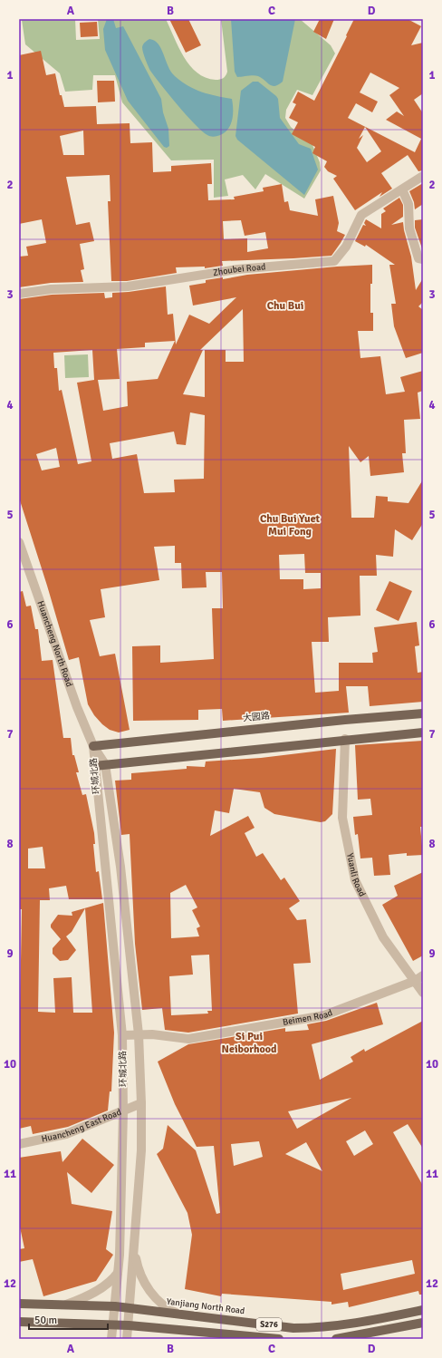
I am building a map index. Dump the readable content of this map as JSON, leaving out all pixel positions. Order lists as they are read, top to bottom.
{
  "streets": {
    "main road": ["大园路", "Yanjiang North Road", "S276"],
    "street": [
      "Zhoubei Road",
      "Huancheng North Road",
      "环城北路",
      "Yuanli Road",
      "Beimen Road",
      "Huancheng East Road"
    ]
  },
  "crossings": [
    ["Huancheng North Road", "大园路"],
    ["Huancheng North Road", "环城北路"],
    ["大园路", "环城北路"],
    ["环城北路", "Beimen Road"],
    ["环城北路", "Huancheng East Road"],
    ["环城北路", "Yanjiang North Road"],
    ["环城北路", "S276"],
    ["Yuanli Road", "Beimen Road"],
    ["Yanjiang North Road", "S276"]
  ],
  "districts": ["Chu Bui", "Chu Bui Yuet Mui Fong", "Si Pui Neiborhood"],
  "scale_bar": "50 m",
  "grid": {
    "columns": [
      "A",
      "B",
      "C",
      "D"
    ],
    "rows": [
      "1",
      "2",
      "3",
      "4",
      "5",
      "6",
      "7",
      "8",
      "9",
      "10",
      "11",
      "12"
    ]
  }
}
